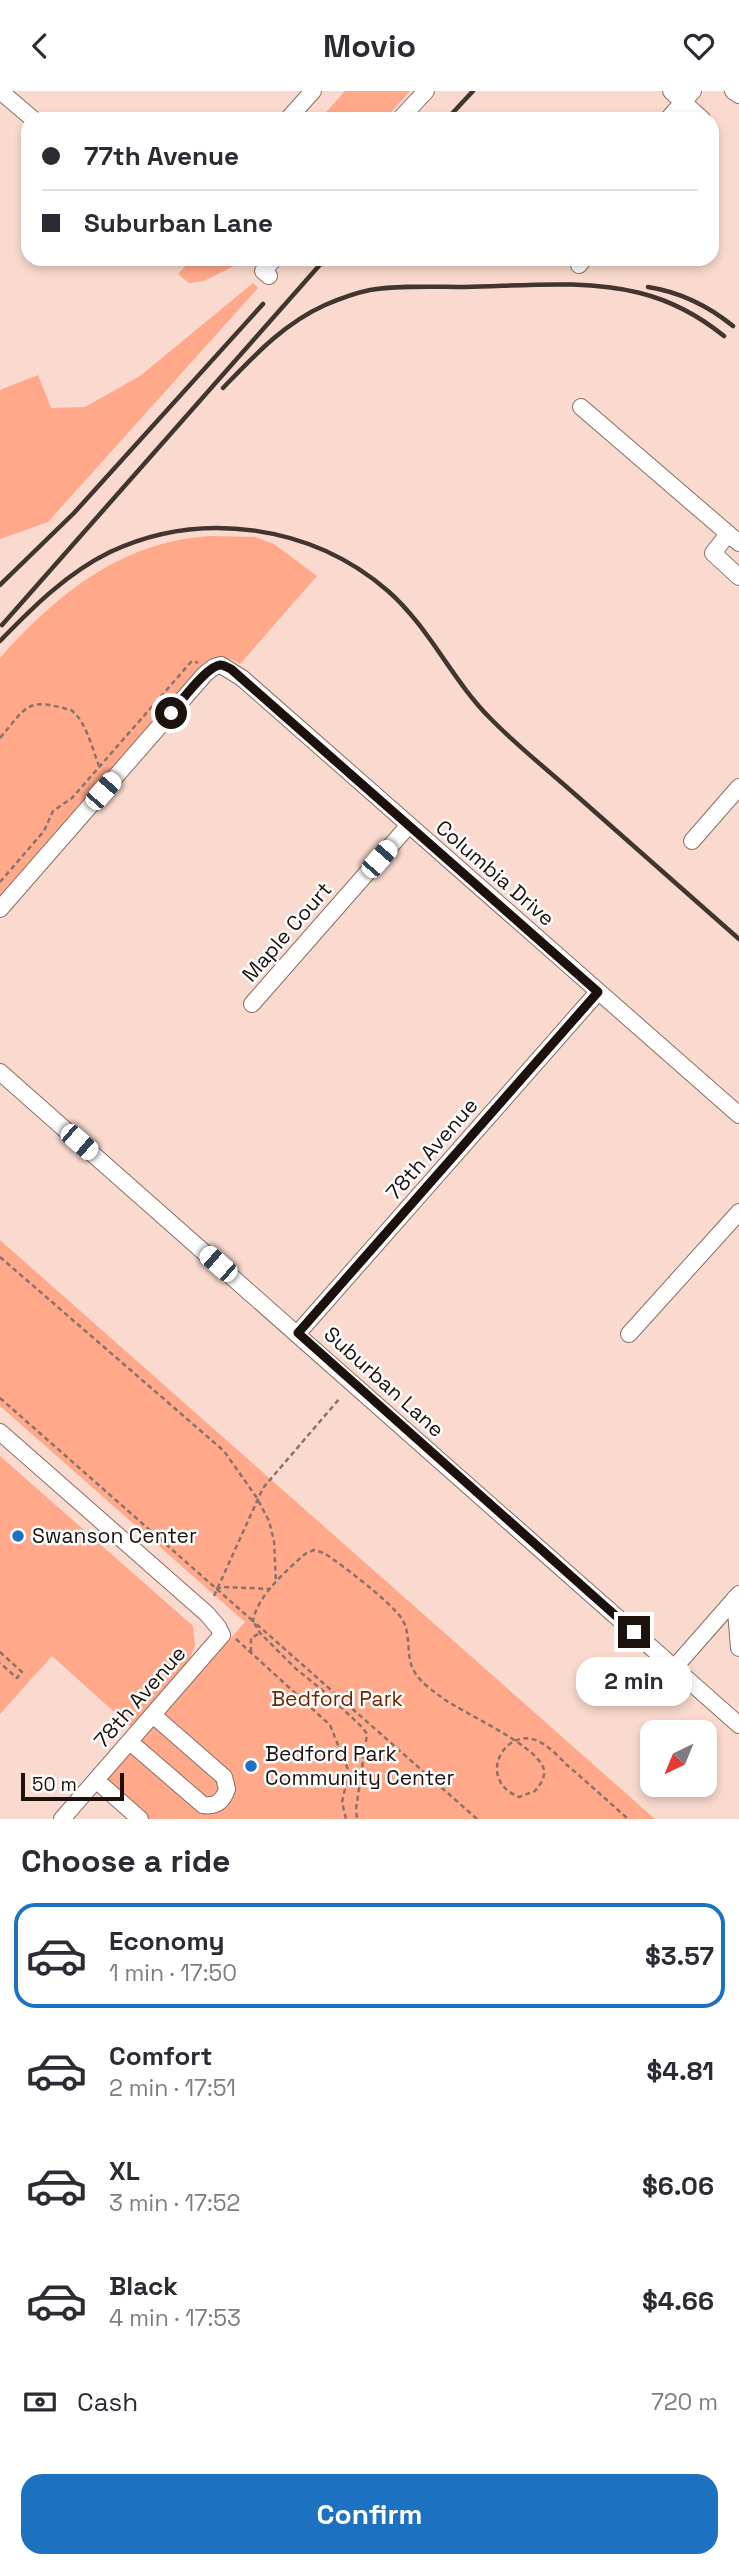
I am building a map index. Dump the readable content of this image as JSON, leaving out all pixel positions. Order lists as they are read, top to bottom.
{
  "streets": {
    "street": [
      "Columbia Drive",
      "Maple Court",
      "78th Avenue",
      "Suburban Lane"
    ]
  },
  "crossings": [
    ["Columbia Drive", "Maple Court"],
    ["Columbia Drive", "78th Avenue"],
    ["78th Avenue", "Suburban Lane"]
  ],
  "parks": ["Bedford Park"],
  "places": ["Swanson Center", "Bedford Park Community Center"],
  "scale_bar": "50 m",
  "north": "bottom left",
  "page": {
    "header": "Movio",
    "banner": ["77th Avenue", "Suburban Lane"],
    "bubble": "2 min",
    "scale": "50 m",
    "heading": "Choose a ride",
    "list": [
      {
        "name": "Economy",
        "note": "1 min · 17:50",
        "value": "$3.57"
      },
      {
        "name": "Comfort",
        "note": "2 min · 17:51",
        "value": "$4.81"
      },
      {
        "name": "XL",
        "note": "3 min · 17:52",
        "value": "$6.06"
      },
      {
        "name": "Black",
        "note": "4 min · 17:53",
        "value": "$4.66"
      }
    ],
    "pay": ["Cash", "720 m"],
    "buttons": "Confirm"
  }
}
